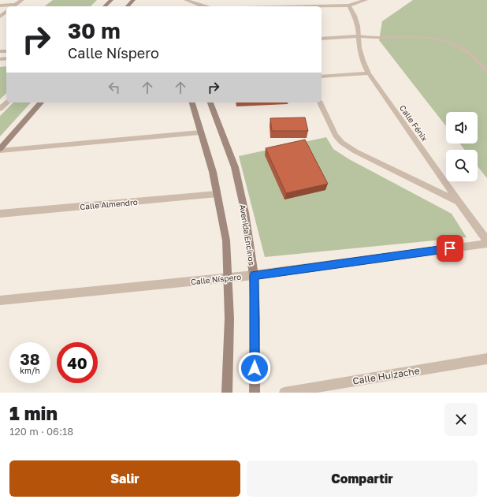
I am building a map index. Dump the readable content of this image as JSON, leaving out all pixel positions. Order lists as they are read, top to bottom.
{
  "streets": {
    "street": [
      "Calle Fénix",
      "Calle Almendro",
      "Avenida Encinos",
      "Calle Níspero",
      "Calle Huizache"
    ]
  },
  "crossings": [
    ["Avenida Encinos", "Calle Níspero"]
  ],
  "page": {
    "turn": ["30 m", "Calle Níspero"],
    "speed": "38 km/h",
    "limit": "40",
    "heading": ["1 min", "120 m · 06:18"],
    "buttons": ["Salir", "Compartir"]
  }
}
